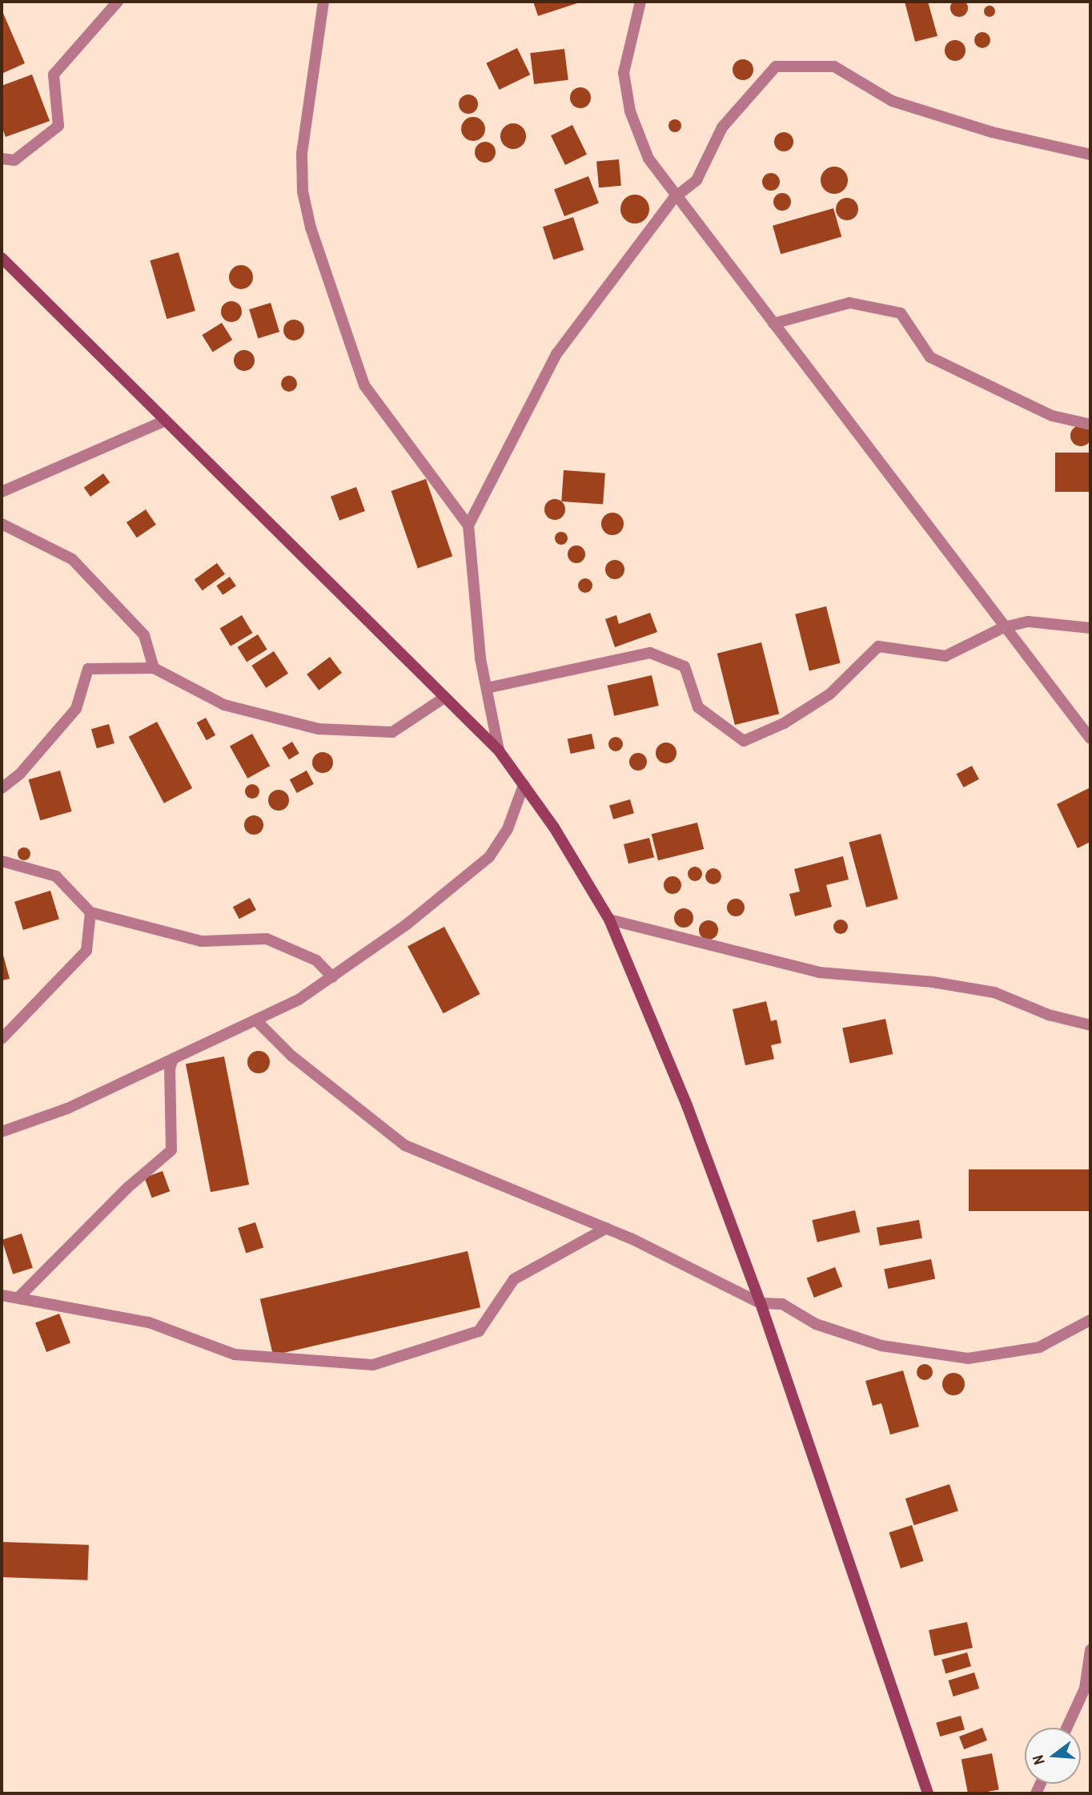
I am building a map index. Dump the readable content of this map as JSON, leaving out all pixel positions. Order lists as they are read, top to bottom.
{
  "north": "left"
}
